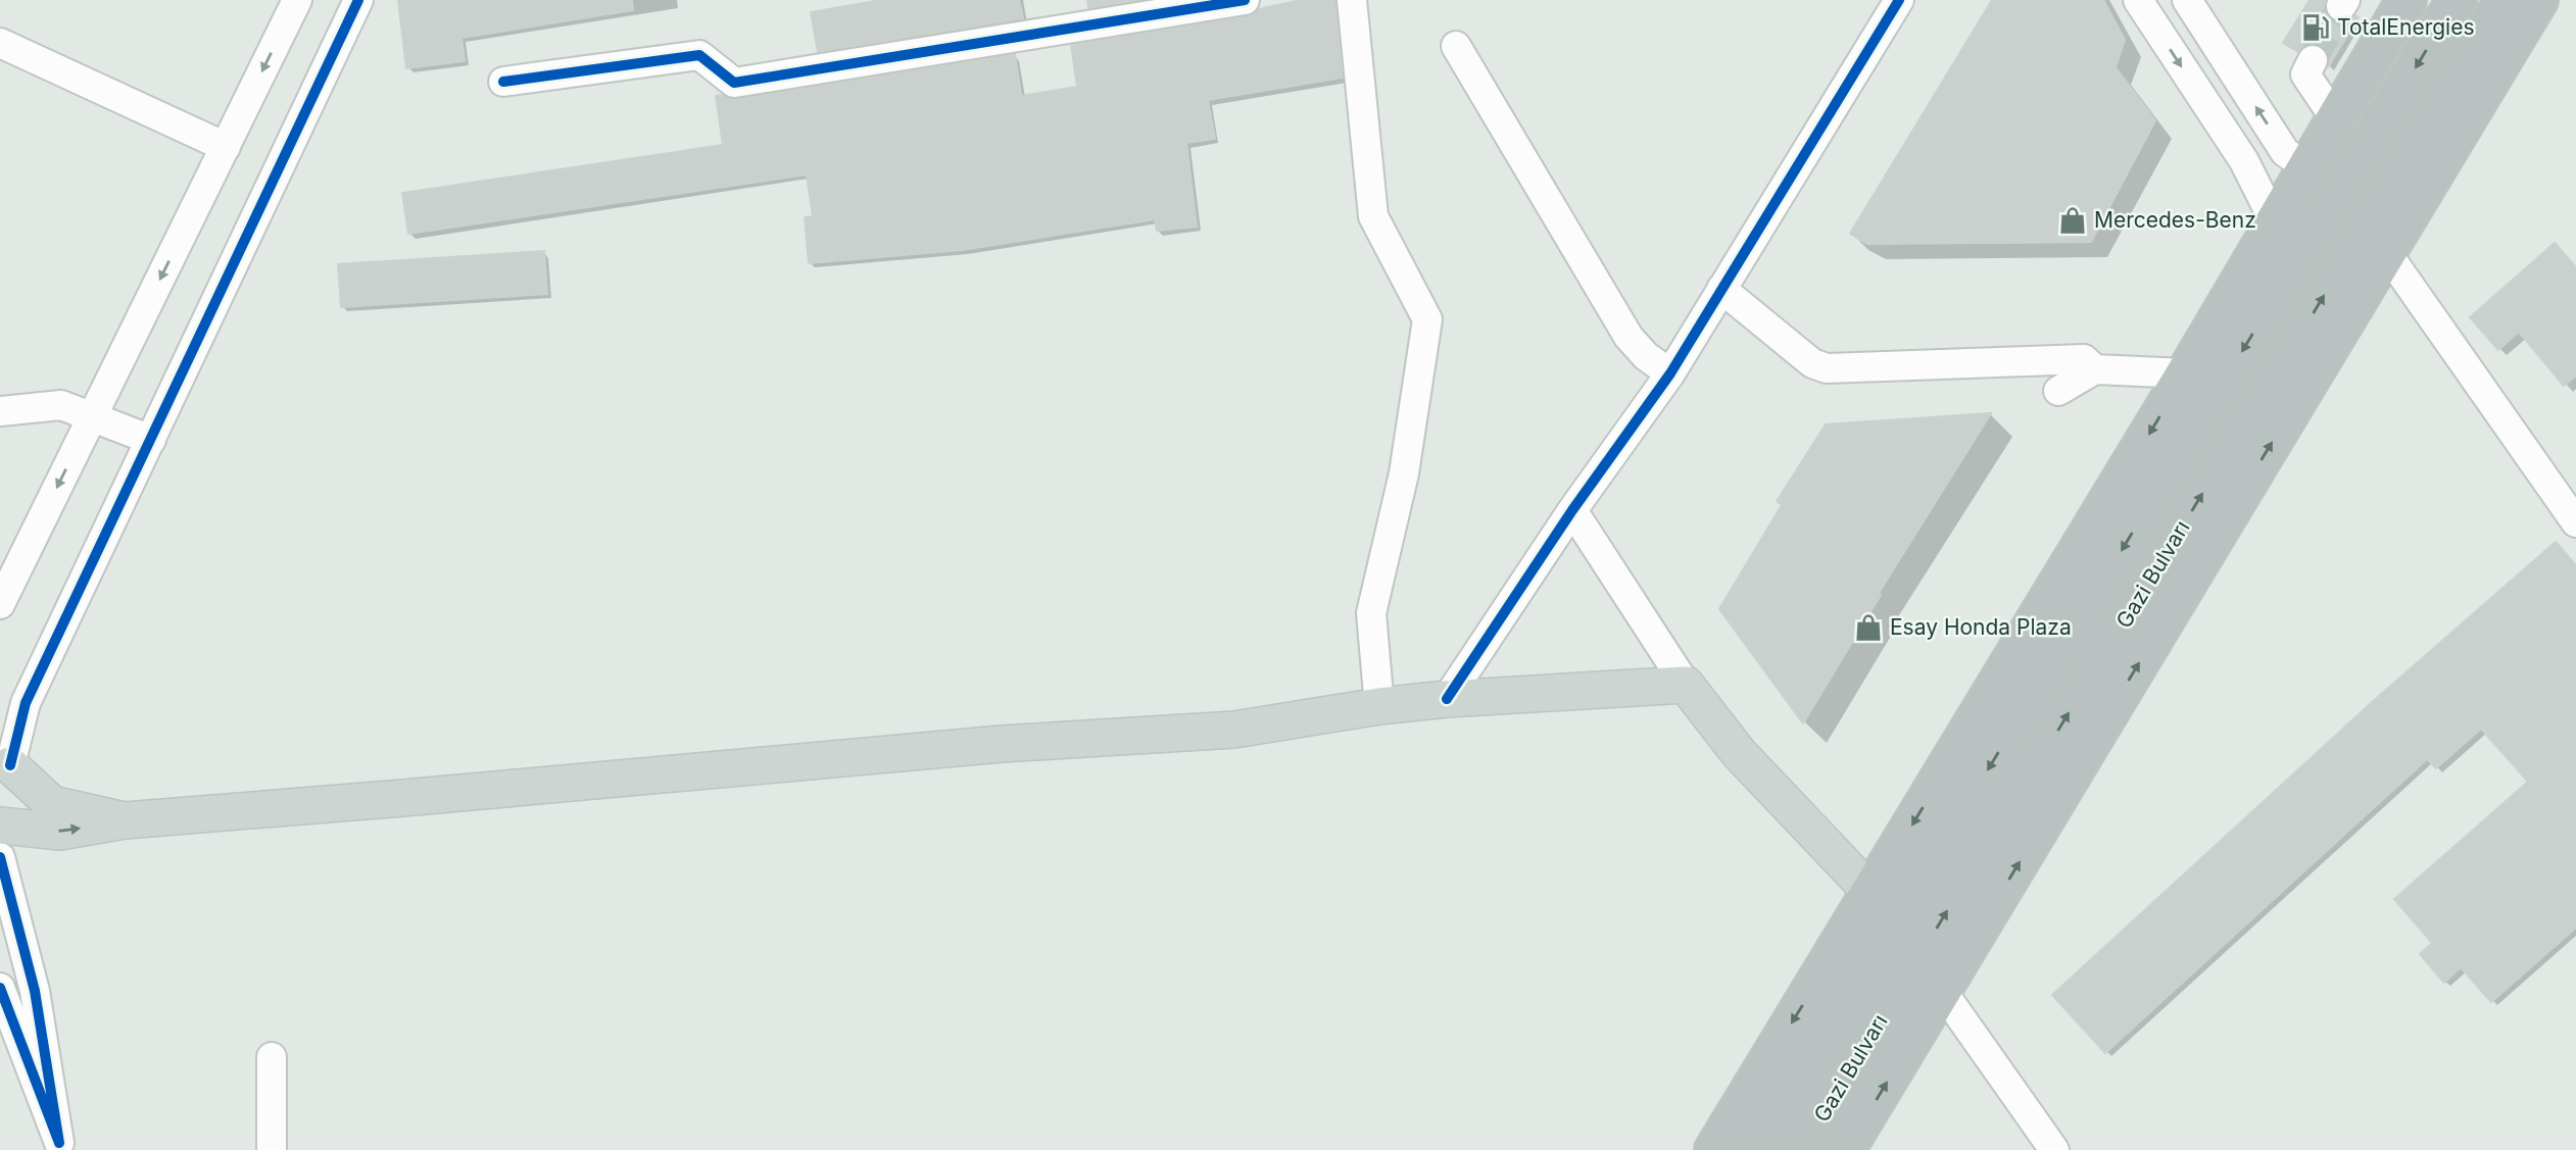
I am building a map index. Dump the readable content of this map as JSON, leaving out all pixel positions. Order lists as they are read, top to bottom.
{
  "streets": {
    "highway": ["Gazi Bulvarı"]
  },
  "places": {
    "fuel station": ["TotalEnergies"],
    "shop": ["Mercedes-Benz", "Esay Honda Plaza"]
  }
}
